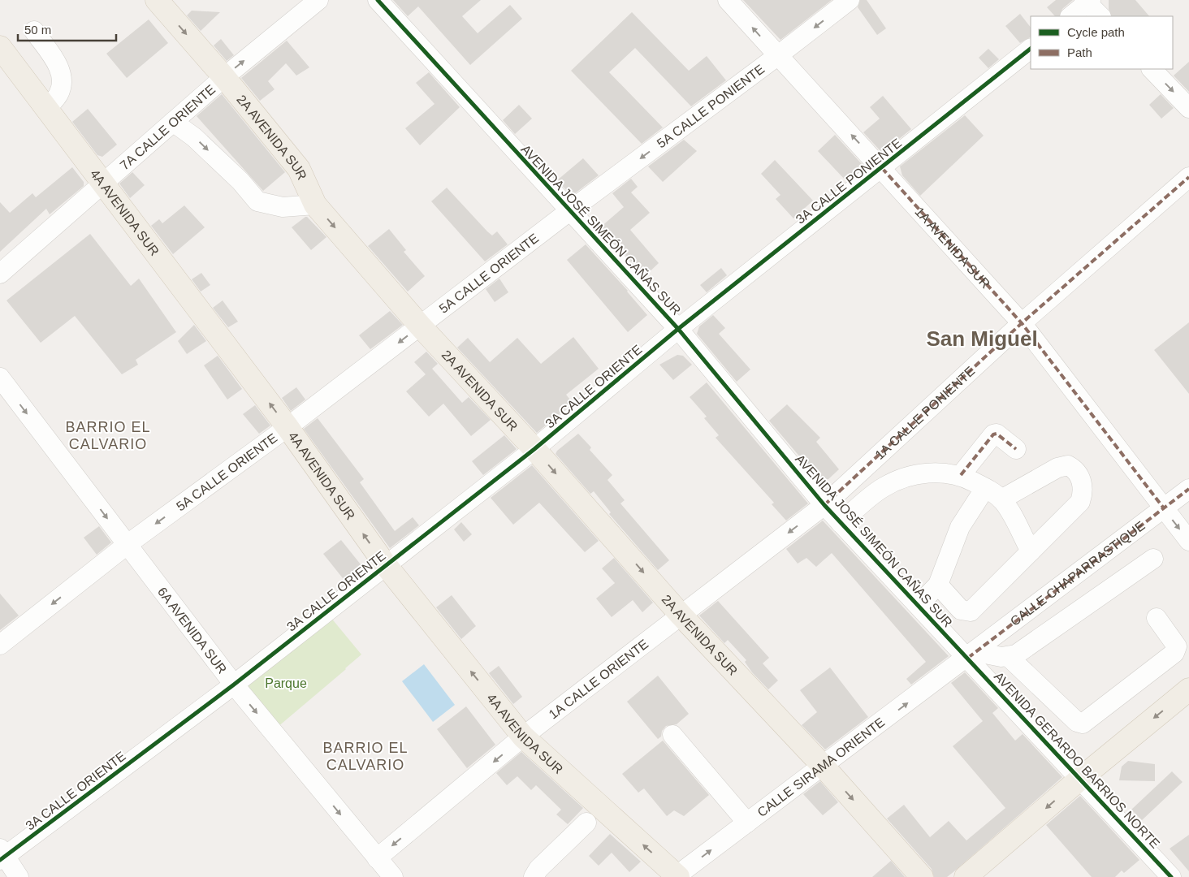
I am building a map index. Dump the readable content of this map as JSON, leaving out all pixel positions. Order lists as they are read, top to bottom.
{
  "streets": {
    "main road": ["2A AVENIDA SUR", "4A AVENIDA SUR"],
    "street": [
      "5A CALLE PONIENTE",
      "7A CALLE ORIENTE",
      "3A CALLE PONIENTE",
      "AVENIDA JOSÉ SIMEÓN CAÑAS SUR",
      "1A AVENIDA SUR",
      "5A CALLE ORIENTE",
      "3A CALLE ORIENTE",
      "1A CALLE PONIENTE",
      "CALLE CHAPARRASTIQUE",
      "6A AVENIDA SUR",
      "1A CALLE ORIENTE",
      "AVENIDA GERARDO BARRIOS NORTE",
      "CALLE SIRAMA ORIENTE"
    ]
  },
  "crossings": [
    ["5A CALLE PONIENTE", "AVENIDA JOSÉ SIMEÓN CAÑAS SUR"],
    ["5A CALLE PONIENTE", "1A AVENIDA SUR"],
    ["5A CALLE PONIENTE", "5A CALLE ORIENTE"],
    ["7A CALLE ORIENTE", "2A AVENIDA SUR"],
    ["7A CALLE ORIENTE", "4A AVENIDA SUR"],
    ["2A AVENIDA SUR", "5A CALLE ORIENTE"],
    ["2A AVENIDA SUR", "3A CALLE ORIENTE"],
    ["2A AVENIDA SUR", "1A CALLE ORIENTE"],
    ["2A AVENIDA SUR", "CALLE SIRAMA ORIENTE"],
    ["3A CALLE PONIENTE", "AVENIDA JOSÉ SIMEÓN CAÑAS SUR"],
    ["3A CALLE PONIENTE", "1A AVENIDA SUR"],
    ["3A CALLE PONIENTE", "3A CALLE ORIENTE"],
    ["4A AVENIDA SUR", "5A CALLE ORIENTE"],
    ["4A AVENIDA SUR", "3A CALLE ORIENTE"],
    ["4A AVENIDA SUR", "1A CALLE ORIENTE"],
    ["4A AVENIDA SUR", "CALLE SIRAMA ORIENTE"],
    ["AVENIDA JOSÉ SIMEÓN CAÑAS SUR", "5A CALLE ORIENTE"],
    ["AVENIDA JOSÉ SIMEÓN CAÑAS SUR", "3A CALLE ORIENTE"],
    ["AVENIDA JOSÉ SIMEÓN CAÑAS SUR", "1A CALLE PONIENTE"],
    ["AVENIDA JOSÉ SIMEÓN CAÑAS SUR", "CALLE CHAPARRASTIQUE"],
    ["AVENIDA JOSÉ SIMEÓN CAÑAS SUR", "1A CALLE ORIENTE"],
    ["AVENIDA JOSÉ SIMEÓN CAÑAS SUR", "AVENIDA GERARDO BARRIOS NORTE"],
    ["AVENIDA JOSÉ SIMEÓN CAÑAS SUR", "CALLE SIRAMA ORIENTE"],
    ["1A AVENIDA SUR", "1A CALLE PONIENTE"],
    ["1A AVENIDA SUR", "CALLE CHAPARRASTIQUE"],
    ["5A CALLE ORIENTE", "6A AVENIDA SUR"],
    ["3A CALLE ORIENTE", "6A AVENIDA SUR"],
    ["1A CALLE PONIENTE", "1A CALLE ORIENTE"],
    ["CALLE CHAPARRASTIQUE", "AVENIDA GERARDO BARRIOS NORTE"],
    ["CALLE CHAPARRASTIQUE", "CALLE SIRAMA ORIENTE"],
    ["6A AVENIDA SUR", "1A CALLE ORIENTE"],
    ["AVENIDA GERARDO BARRIOS NORTE", "CALLE SIRAMA ORIENTE"]
  ],
  "one_way": [
    "5A CALLE PONIENTE",
    "2A AVENIDA SUR",
    "4A AVENIDA SUR",
    "5A CALLE ORIENTE",
    "6A AVENIDA SUR",
    "1A CALLE ORIENTE",
    "CALLE SIRAMA ORIENTE"
  ],
  "districts": ["San Miguel", "BARRIO EL CALVARIO", "BARRIO EL CALVARIO"],
  "parks": ["Parque"],
  "legend": ["Cycle path", "Path"],
  "scale_bar": "50 m"
}
